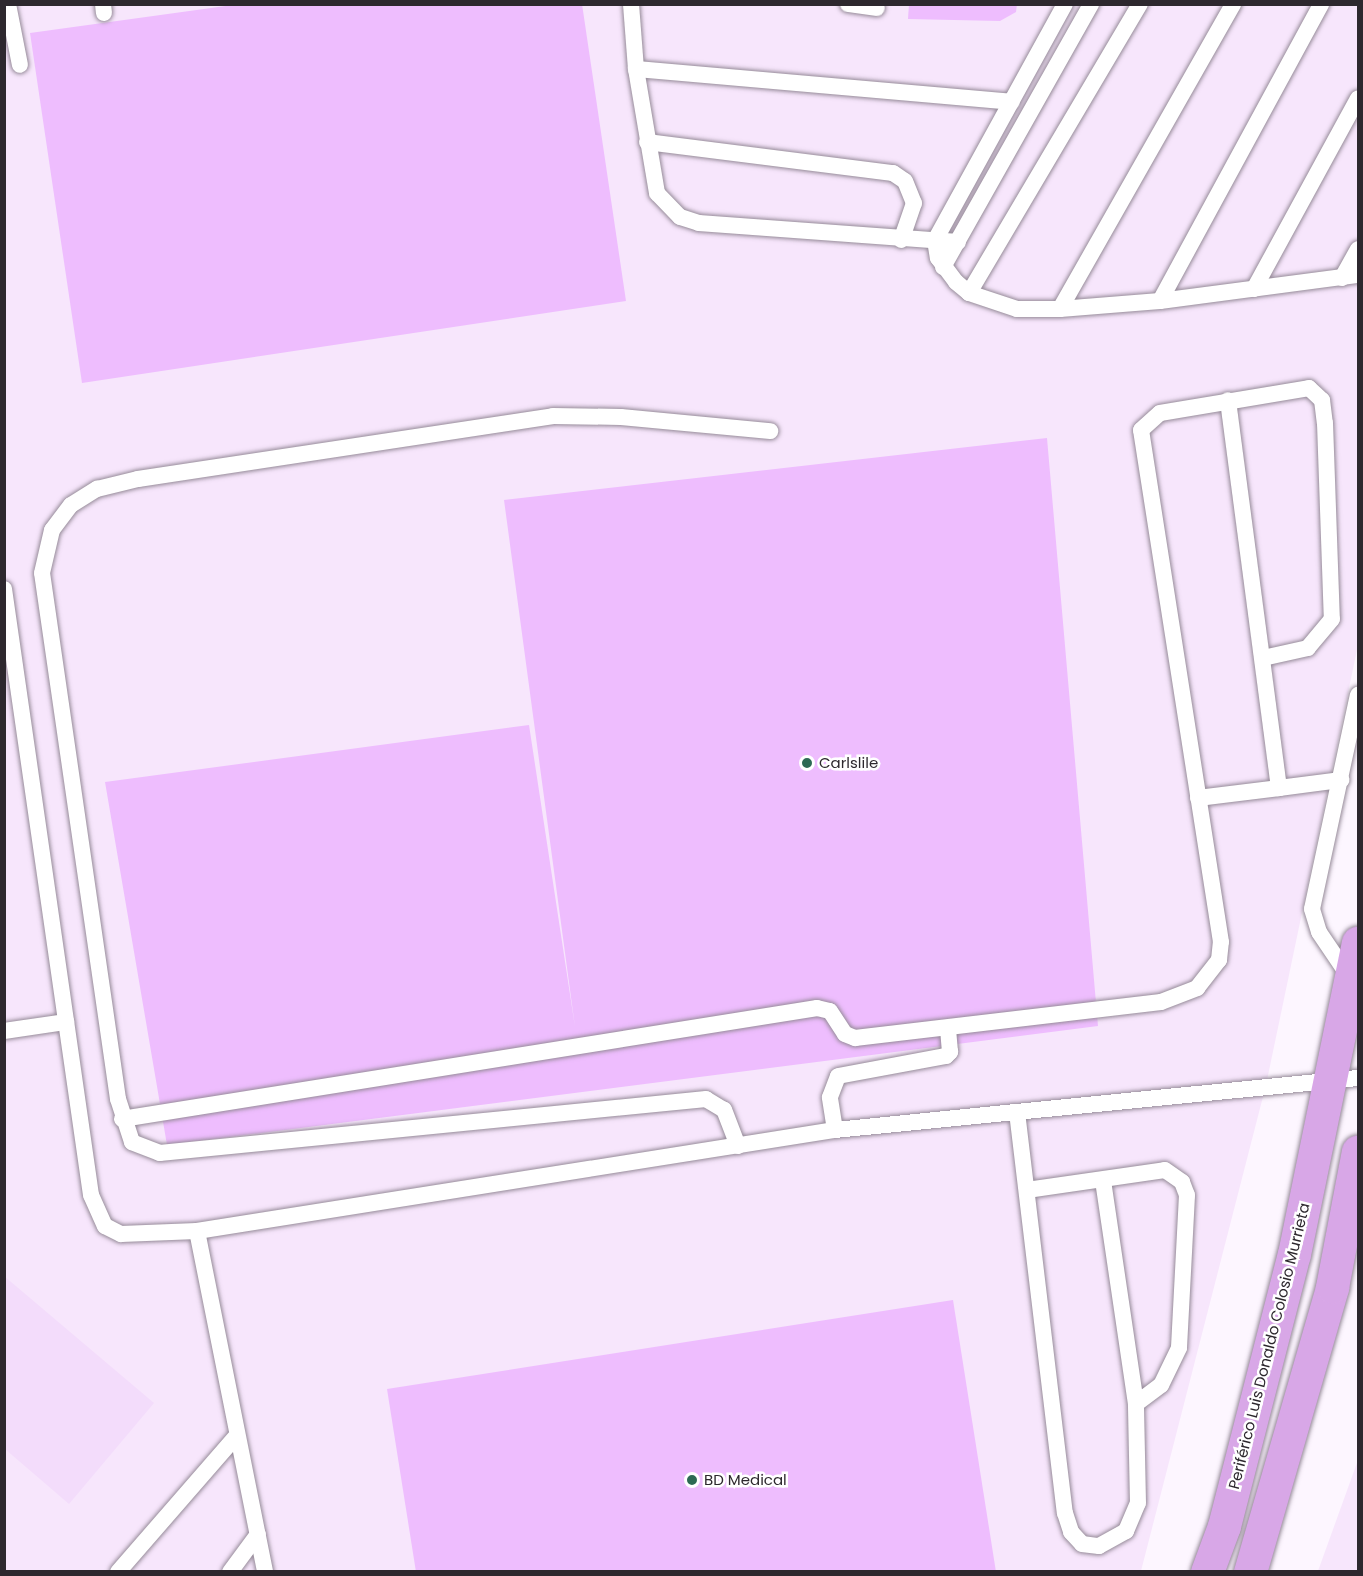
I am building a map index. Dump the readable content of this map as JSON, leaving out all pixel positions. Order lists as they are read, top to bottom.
{
  "streets": {
    "main road": ["Periférico Luis Donaldo Colosio Murrieta"]
  },
  "places": ["Carlslile", "BD Medical"]
}
